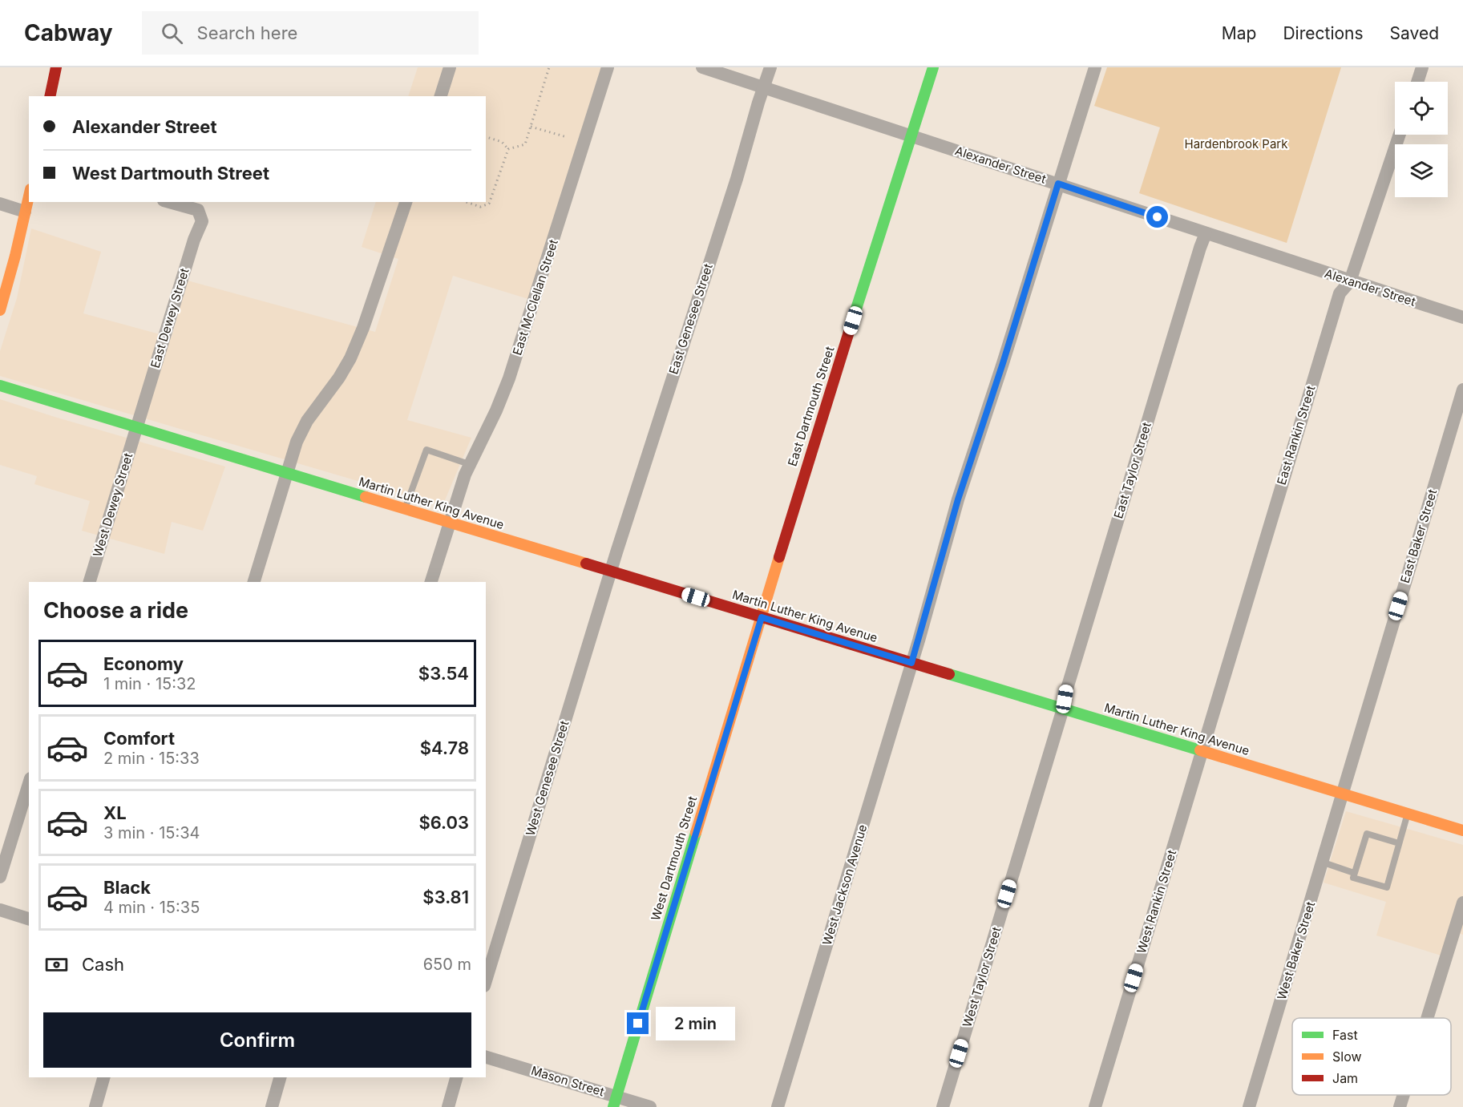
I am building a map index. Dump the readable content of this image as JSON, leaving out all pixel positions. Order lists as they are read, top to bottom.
{
  "streets": {
    "street": [
      "Alexander Street",
      "East McClellan Street",
      "East Dewey Street",
      "East Genesee Street",
      "East Dartmouth Street",
      "East Rankin Street",
      "East Taylor Street",
      "Martin Luther King Avenue",
      "West Dewey Street",
      "East Baker Street",
      "West Genesee Street",
      "West Dartmouth Street",
      "West Jackson Avenue",
      "West Rankin Street",
      "West Baker Street",
      "West Taylor Street",
      "Mason Street"
    ]
  },
  "crossings": [
    ["Alexander Street", "East Genesee Street"],
    ["Alexander Street", "East Dartmouth Street"],
    ["Alexander Street", "East Rankin Street"],
    ["Alexander Street", "East Taylor Street"],
    ["Alexander Street", "West Jackson Avenue"],
    ["East McClellan Street", "Martin Luther King Avenue"],
    ["East Dewey Street", "Martin Luther King Avenue"],
    ["East Dewey Street", "West Dewey Street"],
    ["East Genesee Street", "Martin Luther King Avenue"],
    ["East Genesee Street", "West Genesee Street"],
    ["East Dartmouth Street", "Martin Luther King Avenue"],
    ["East Dartmouth Street", "West Dartmouth Street"],
    ["East Rankin Street", "Martin Luther King Avenue"],
    ["East Rankin Street", "West Rankin Street"],
    ["East Taylor Street", "Martin Luther King Avenue"],
    ["East Taylor Street", "West Taylor Street"],
    ["Martin Luther King Avenue", "West Dewey Street"],
    ["Martin Luther King Avenue", "East Baker Street"],
    ["Martin Luther King Avenue", "West Genesee Street"],
    ["Martin Luther King Avenue", "West Dartmouth Street"],
    ["Martin Luther King Avenue", "West Jackson Avenue"],
    ["Martin Luther King Avenue", "West Rankin Street"],
    ["Martin Luther King Avenue", "West Baker Street"],
    ["Martin Luther King Avenue", "West Taylor Street"],
    ["East Baker Street", "West Baker Street"],
    ["West Dartmouth Street", "Mason Street"]
  ],
  "parks": ["Hardenbrook Park"],
  "legend": ["Fast", "Slow", "Jam"],
  "page": {
    "header": "Cabway",
    "search": "Search here",
    "nav": ["Map", "Directions", "Saved"],
    "banner": ["Alexander Street", "West Dartmouth Street"],
    "heading": "Choose a ride",
    "list": [
      {
        "name": "Economy",
        "note": "1 min · 15:32",
        "value": "$3.54"
      },
      {
        "name": "Comfort",
        "note": "2 min · 15:33",
        "value": "$4.78"
      },
      {
        "name": "XL",
        "note": "3 min · 15:34",
        "value": "$6.03"
      },
      {
        "name": "Black",
        "note": "4 min · 15:35",
        "value": "$3.81"
      }
    ],
    "pay": ["Cash", "650 m"],
    "buttons": "Confirm",
    "bubble": "2 min"
  }
}
